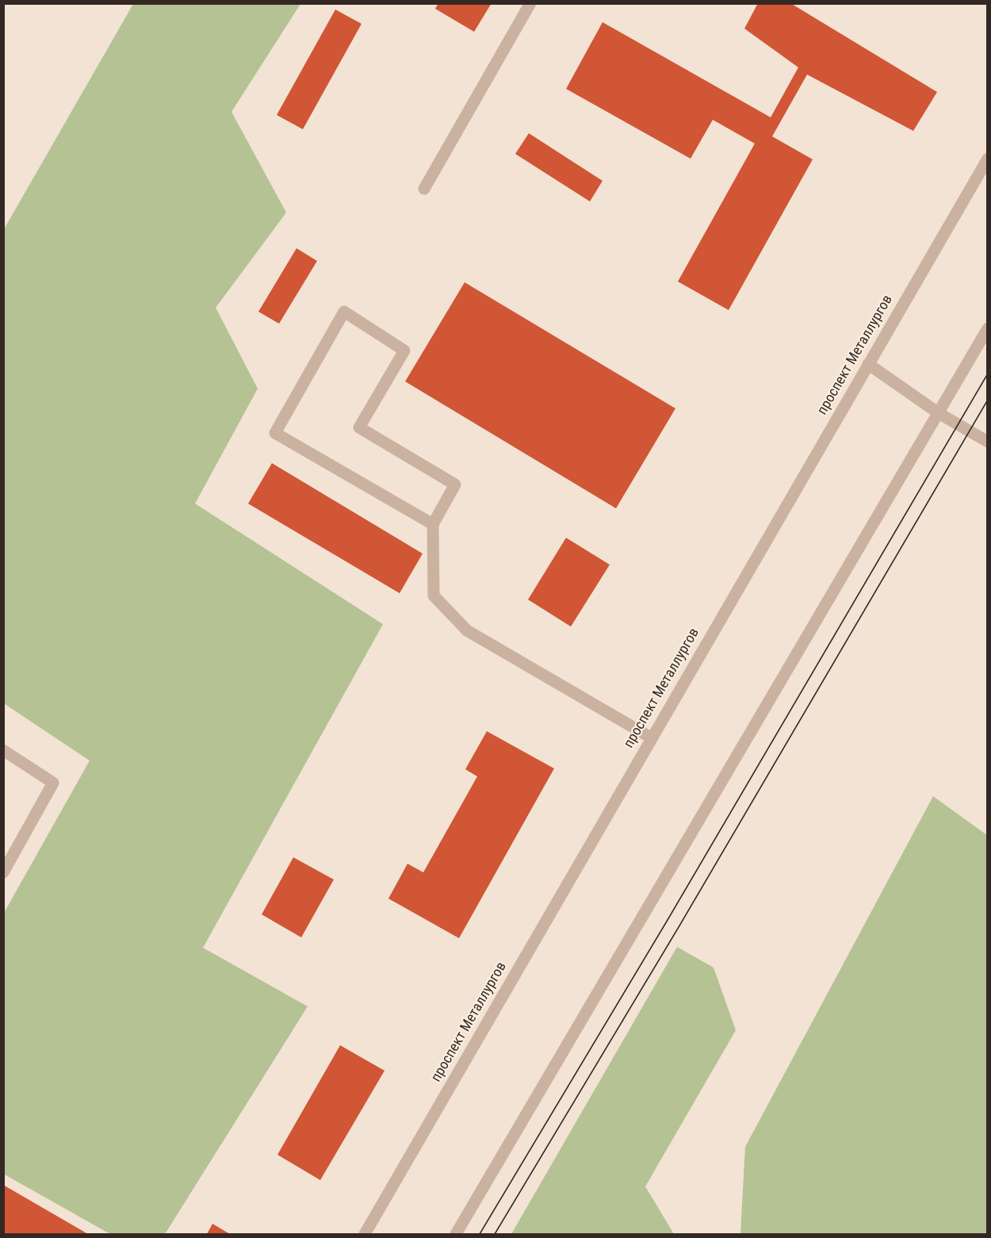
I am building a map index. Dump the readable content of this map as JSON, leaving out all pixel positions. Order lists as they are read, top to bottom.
{
  "streets": {
    "street": ["проспект Металлургов"]
  }
}
